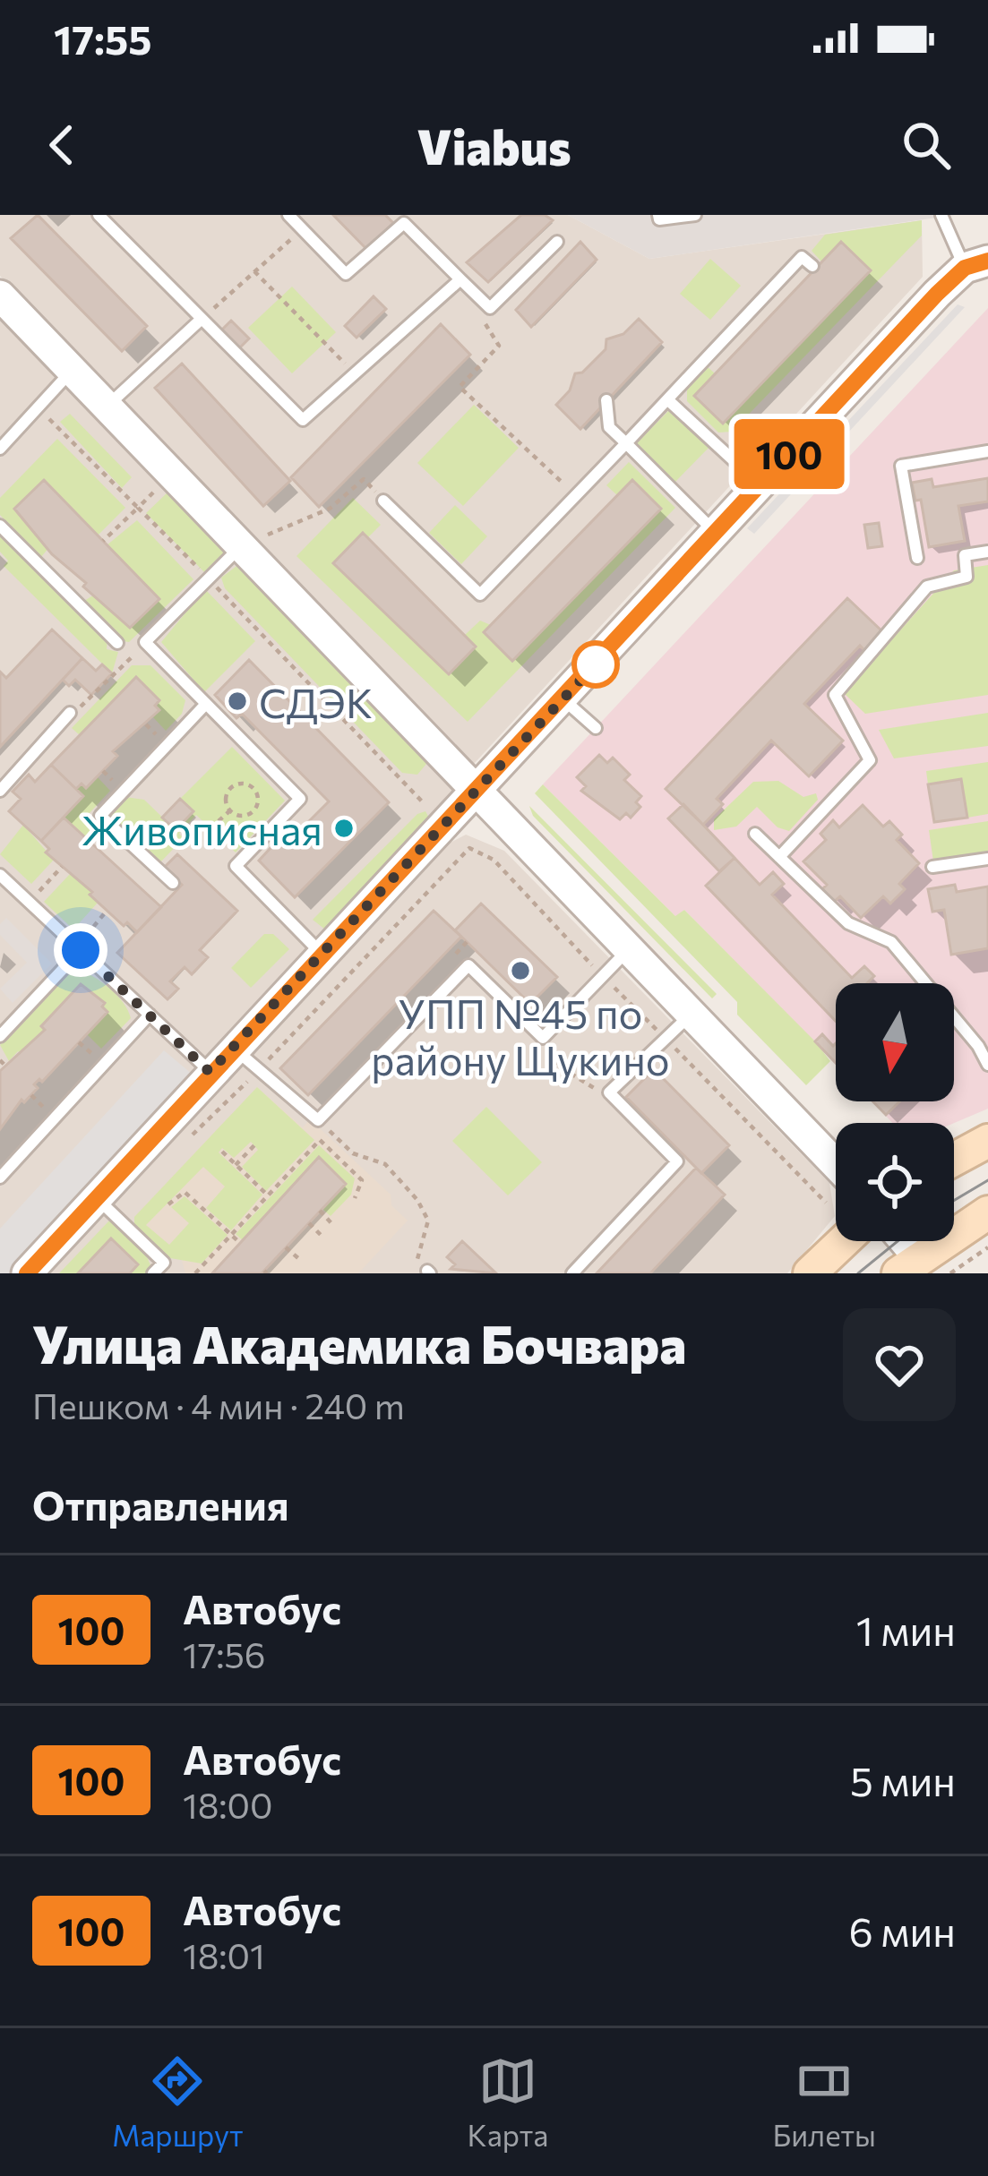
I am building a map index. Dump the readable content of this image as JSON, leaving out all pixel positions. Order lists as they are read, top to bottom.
{
  "places": ["СДЭК", "Живописная", "УПП №45 по району Щукино"],
  "lines": ["bus line 100"],
  "north": "bottom",
  "page": {
    "status": "17:55",
    "header": "Viabus",
    "on_map": "100",
    "heading": [
      ["Улица Академика Бочвара", "Пешком · 4 мин · 240 m"],
      "Отправления"
    ],
    "list": [
      {
        "mark": "100",
        "name": "Автобус",
        "note": "17:56",
        "value": "1 мин"
      },
      {
        "mark": "100",
        "name": "Автобус",
        "note": "18:00",
        "value": "5 мин"
      },
      {
        "mark": "100",
        "name": "Автобус",
        "note": "18:01",
        "value": "6 мин"
      }
    ],
    "tabs": ["Маршрут", "Карта", "Билеты"]
  }
}
